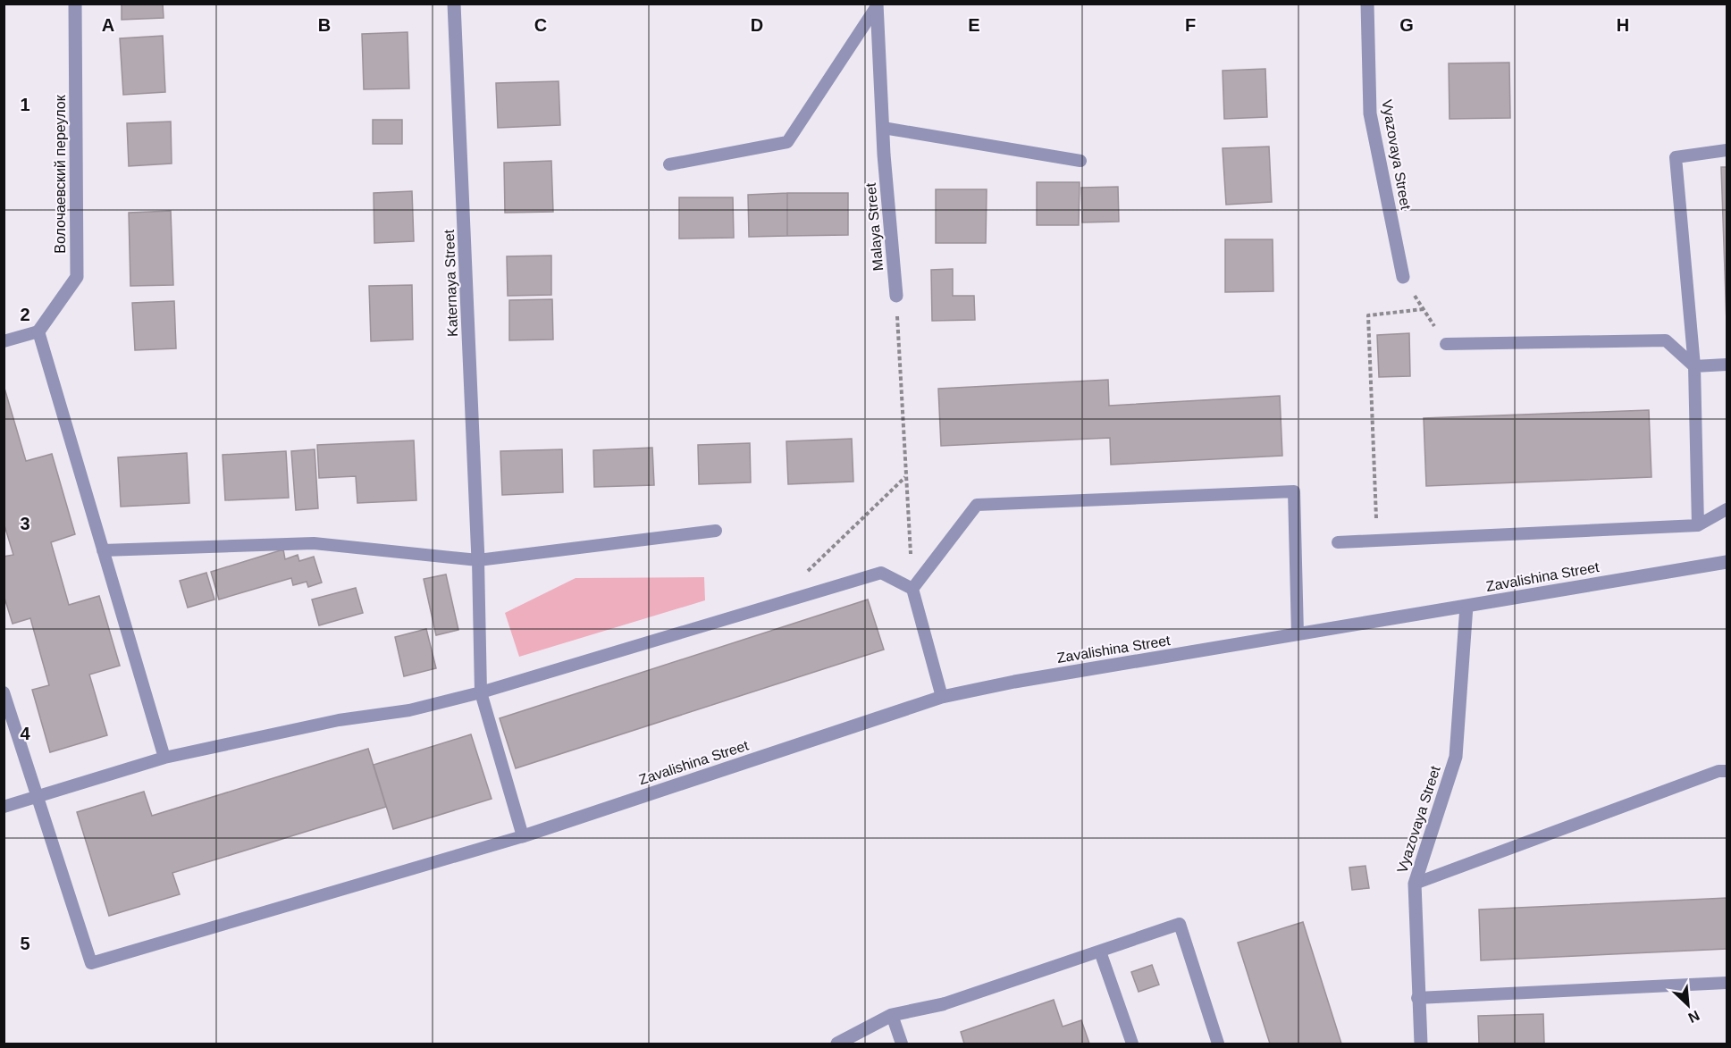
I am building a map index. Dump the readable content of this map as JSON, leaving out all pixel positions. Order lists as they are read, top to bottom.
{
  "streets": {
    "street": [
      "Vyazovaya Street",
      "Волочаевский переулок",
      "Malaya Street",
      "Katernaya Street",
      "Zavalishina Street"
    ]
  },
  "crossings": [
    ["Vyazovaya Street", "Zavalishina Street"]
  ],
  "north": "bottom right",
  "grid": {
    "columns": [
      "A",
      "B",
      "C",
      "D",
      "E",
      "F",
      "G",
      "H"
    ],
    "rows": [
      "1",
      "2",
      "3",
      "4",
      "5"
    ]
  }
}
